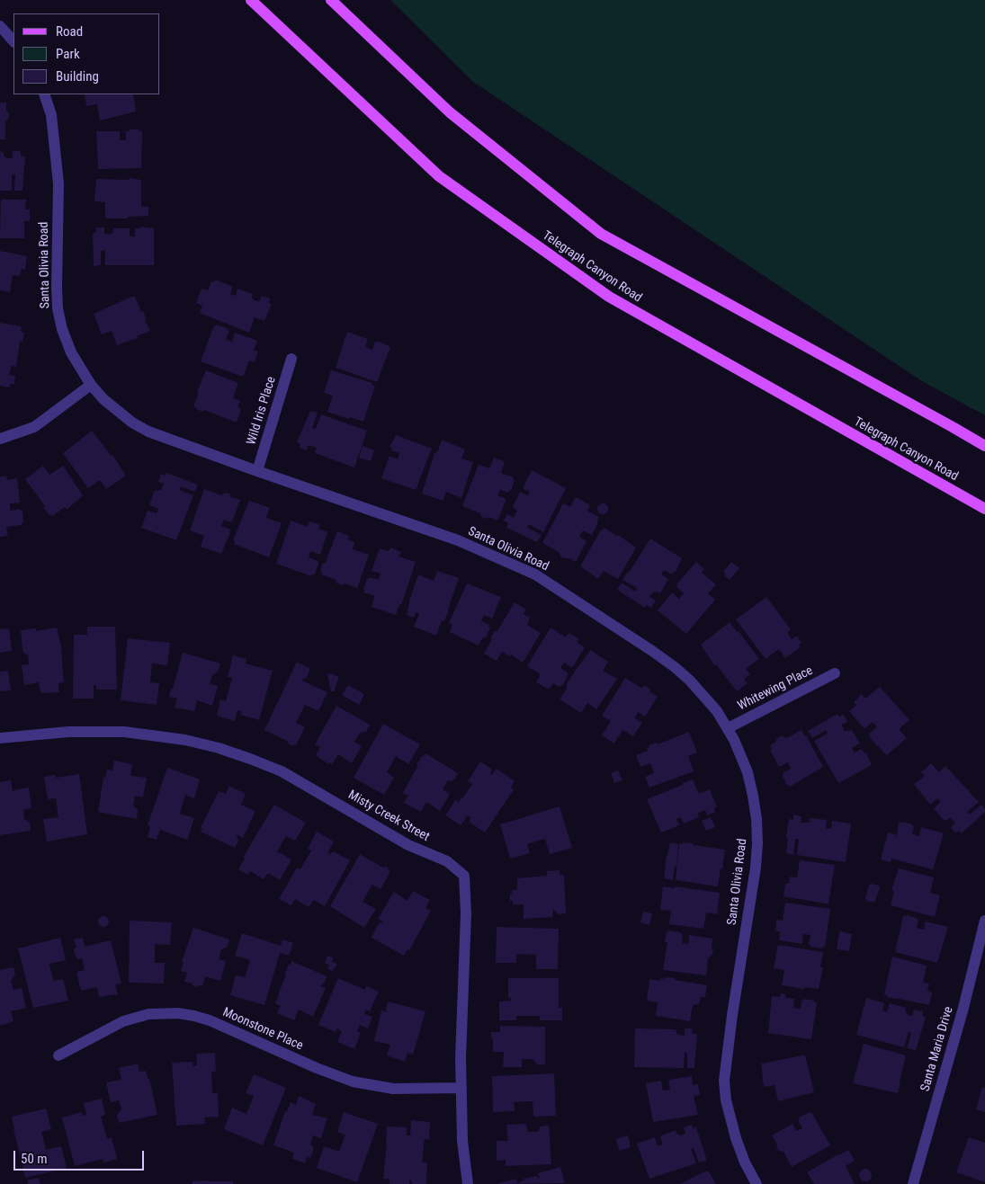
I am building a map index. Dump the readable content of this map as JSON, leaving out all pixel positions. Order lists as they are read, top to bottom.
{
  "streets": {
    "main road": ["Telegraph Canyon Road"],
    "street": [
      "Santa Olivia Road",
      "Wild Iris Place",
      "Whitewing Place",
      "Misty Creek Street",
      "Moonstone Place",
      "Santa Maria Drive"
    ]
  },
  "crossings": [
    ["Santa Olivia Road", "Wild Iris Place"],
    ["Santa Olivia Road", "Whitewing Place"],
    ["Misty Creek Street", "Moonstone Place"]
  ],
  "legend": ["Road", "Park", "Building"],
  "scale_bar": "50 m"
}
